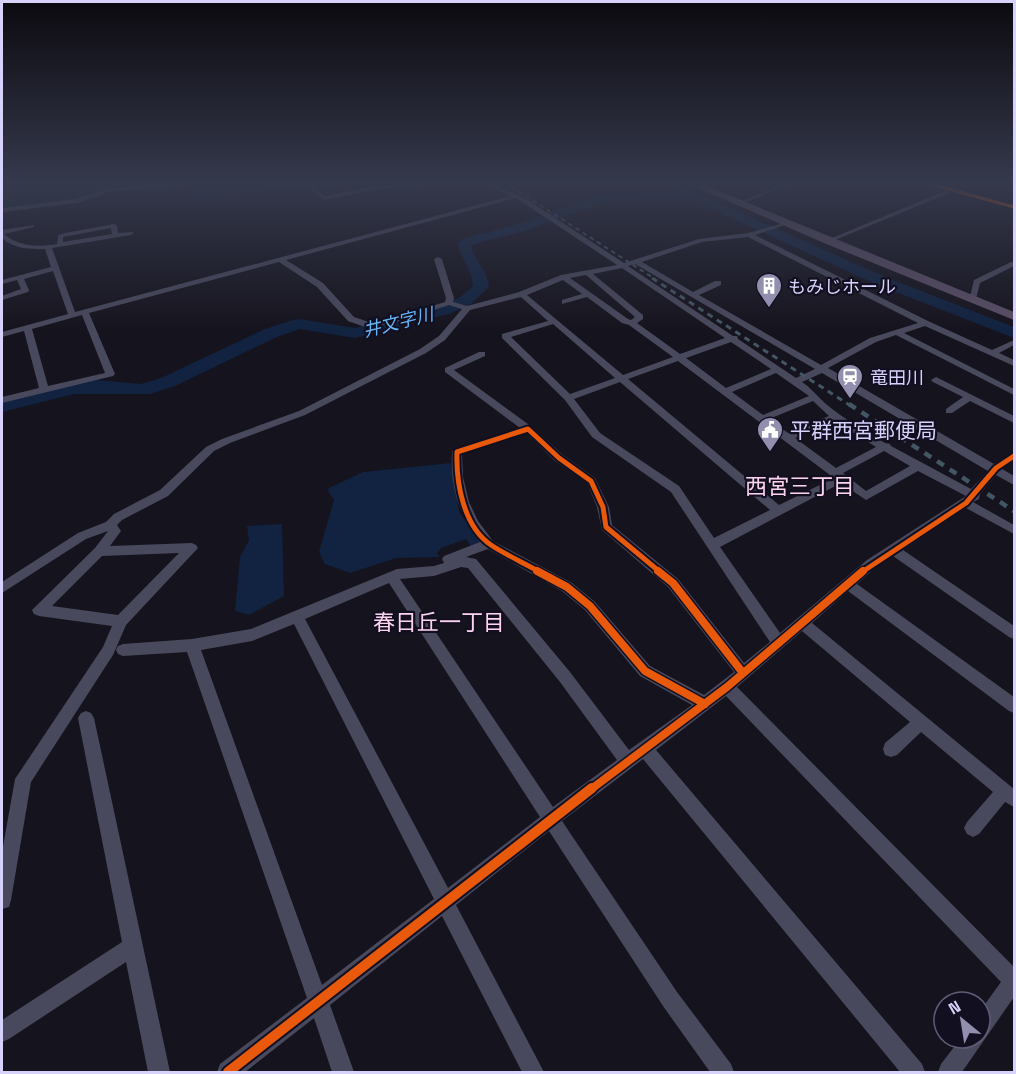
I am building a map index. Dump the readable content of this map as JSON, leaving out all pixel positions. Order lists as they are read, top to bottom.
{
  "districts": ["西宮三丁目", "春日丘一丁目"],
  "water": ["井文字川"],
  "places": {
    "building": ["もみじホール"],
    "station": ["竜田川"],
    "public building": ["平群西宮郵便局"]
  },
  "north": "top left"
}
